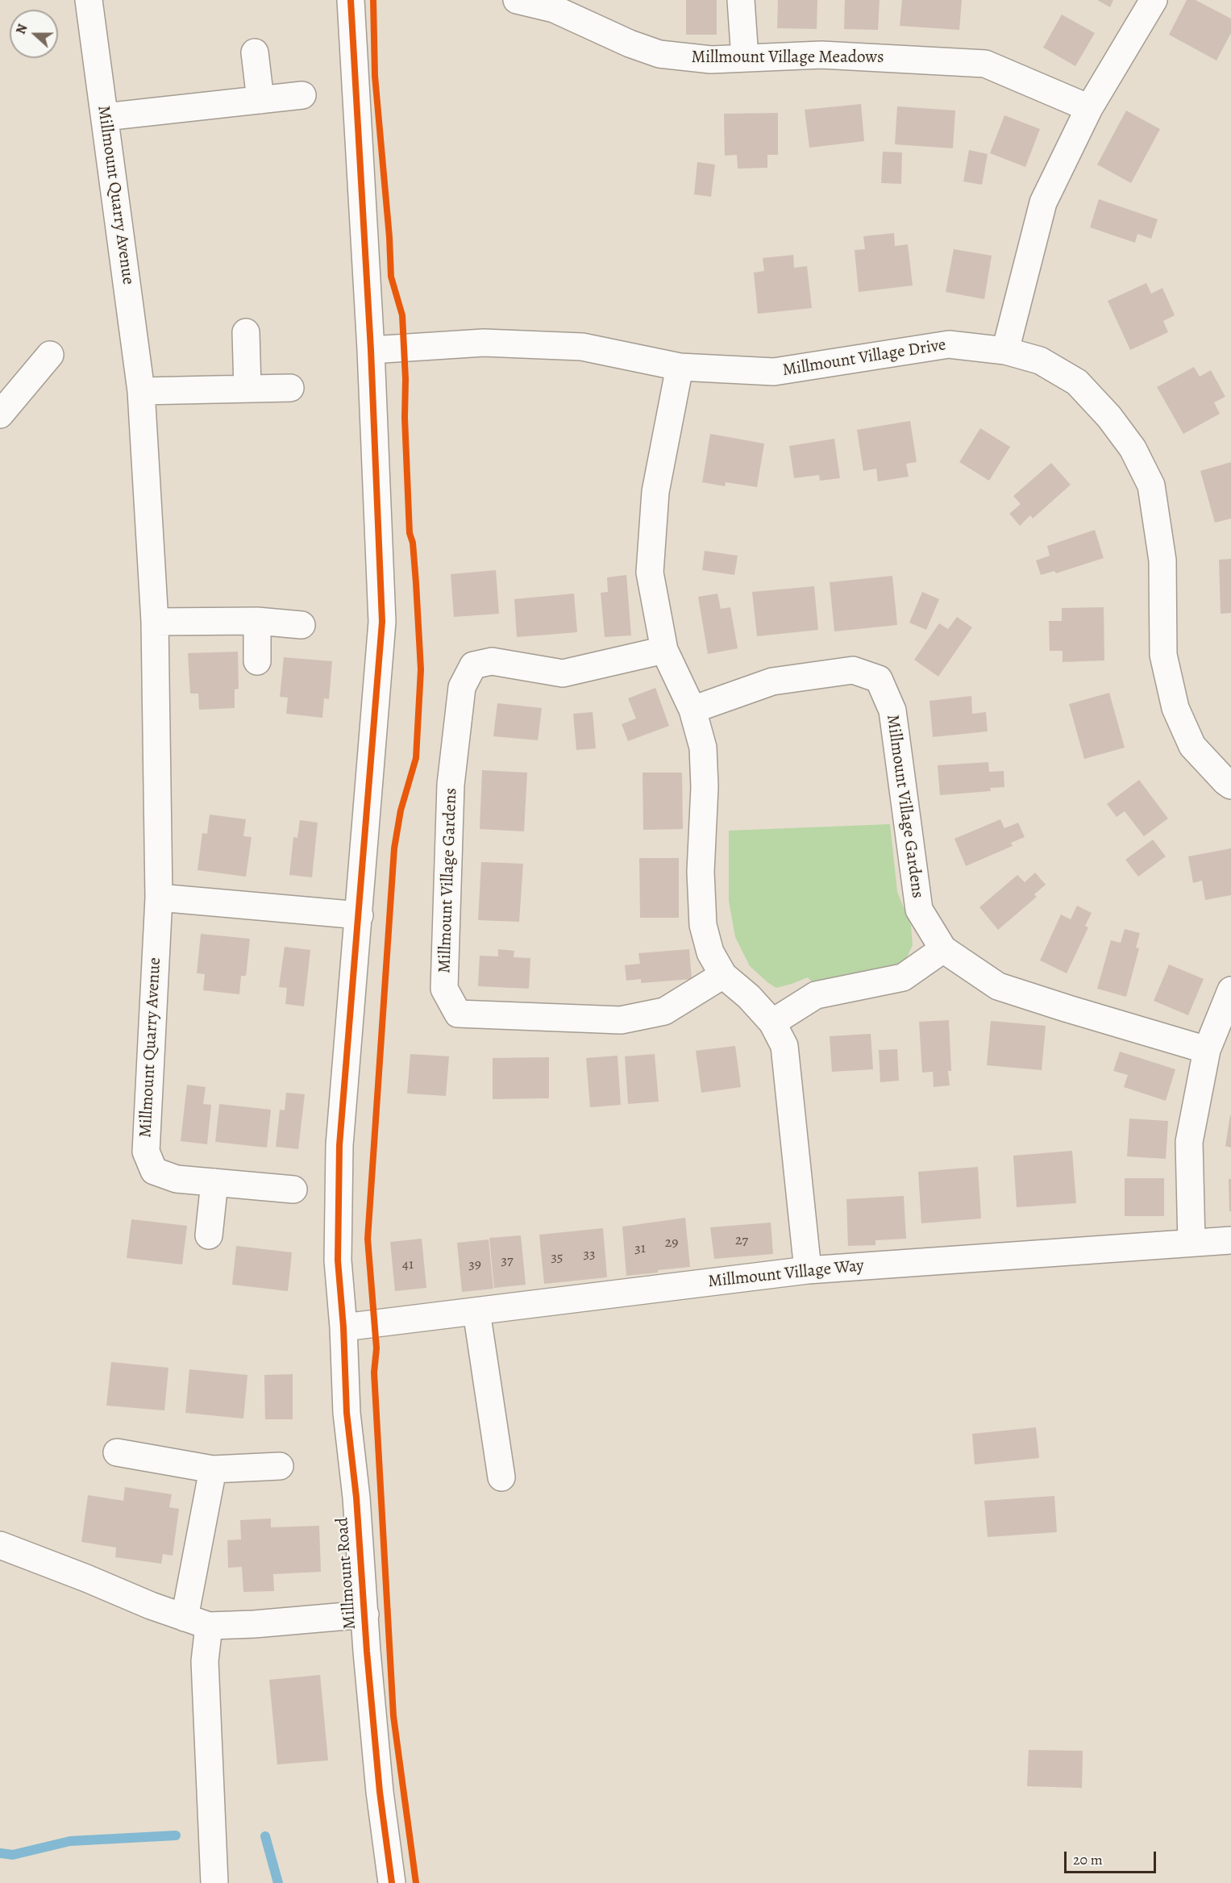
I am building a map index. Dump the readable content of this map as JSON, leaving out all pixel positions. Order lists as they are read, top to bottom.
{
  "streets": {
    "street": [
      "Millmount Village Meadows",
      "Millmount Quarry Avenue",
      "Millmount Village Drive",
      "Millmount Village Gardens",
      "Millmount Village Way",
      "Millmount Road"
    ]
  },
  "crossings": [
    ["Millmount Village Drive", "Millmount Road"],
    ["Millmount Village Way", "Millmount Road"]
  ],
  "house_numbers": [
    "27",
    "29",
    "31",
    "33",
    "35",
    "37",
    "41",
    "39"
  ],
  "scale_bar": "20 m",
  "north": "left"
}
